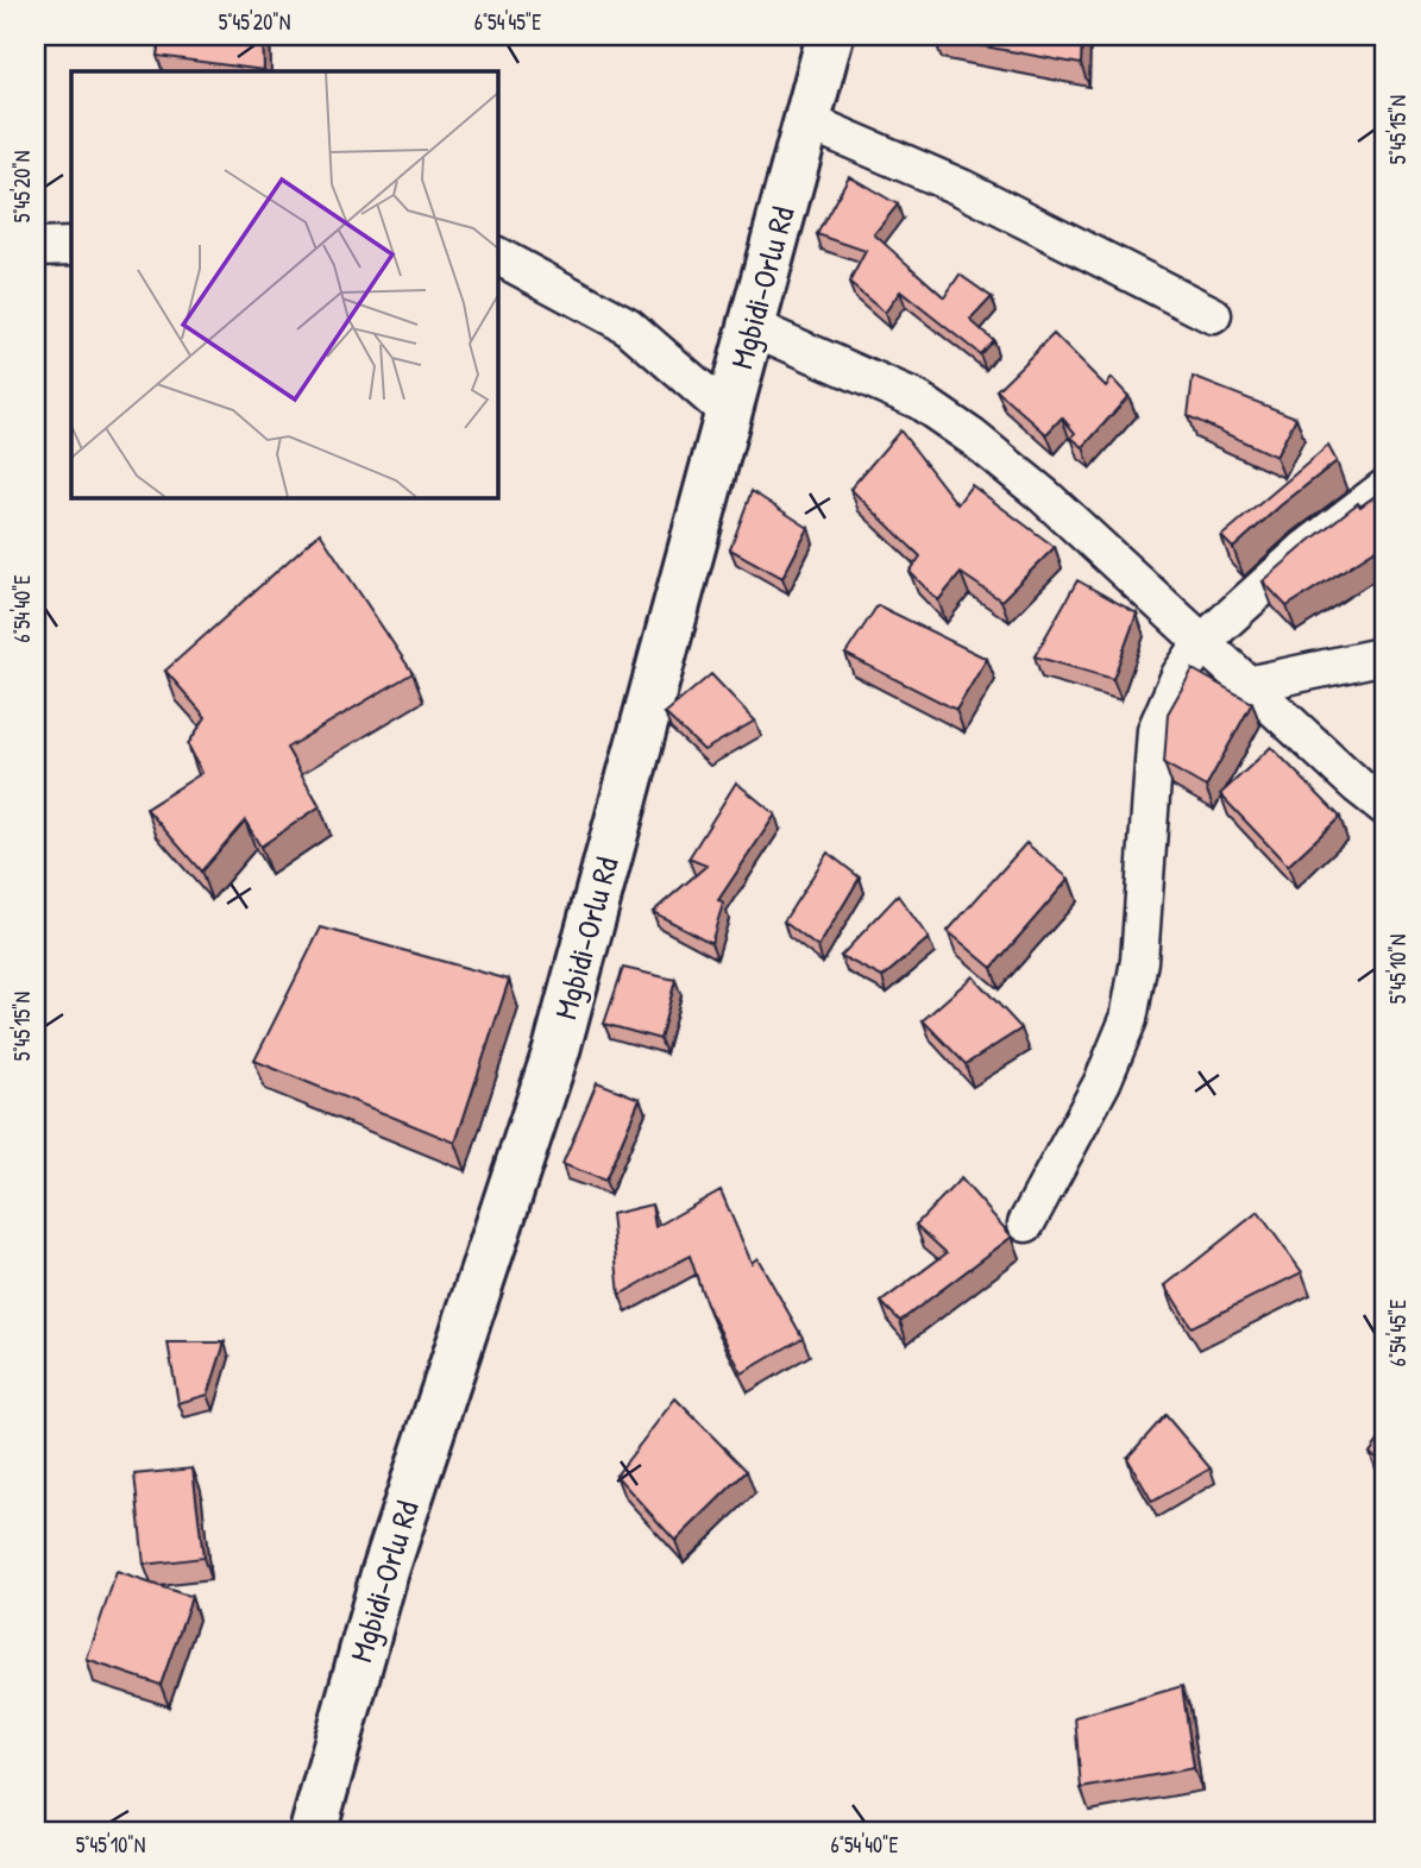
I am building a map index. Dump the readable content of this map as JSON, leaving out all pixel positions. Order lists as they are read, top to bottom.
{
  "streets": {
    "main road": ["Mgbidi-Orlu Rd"]
  },
  "coordinates": [
    "5°45'20\"N",
    "6°54'45\"E",
    "5°45'15\"N",
    "6°54'40\"E",
    "5°45'10\"N"
  ]
}
